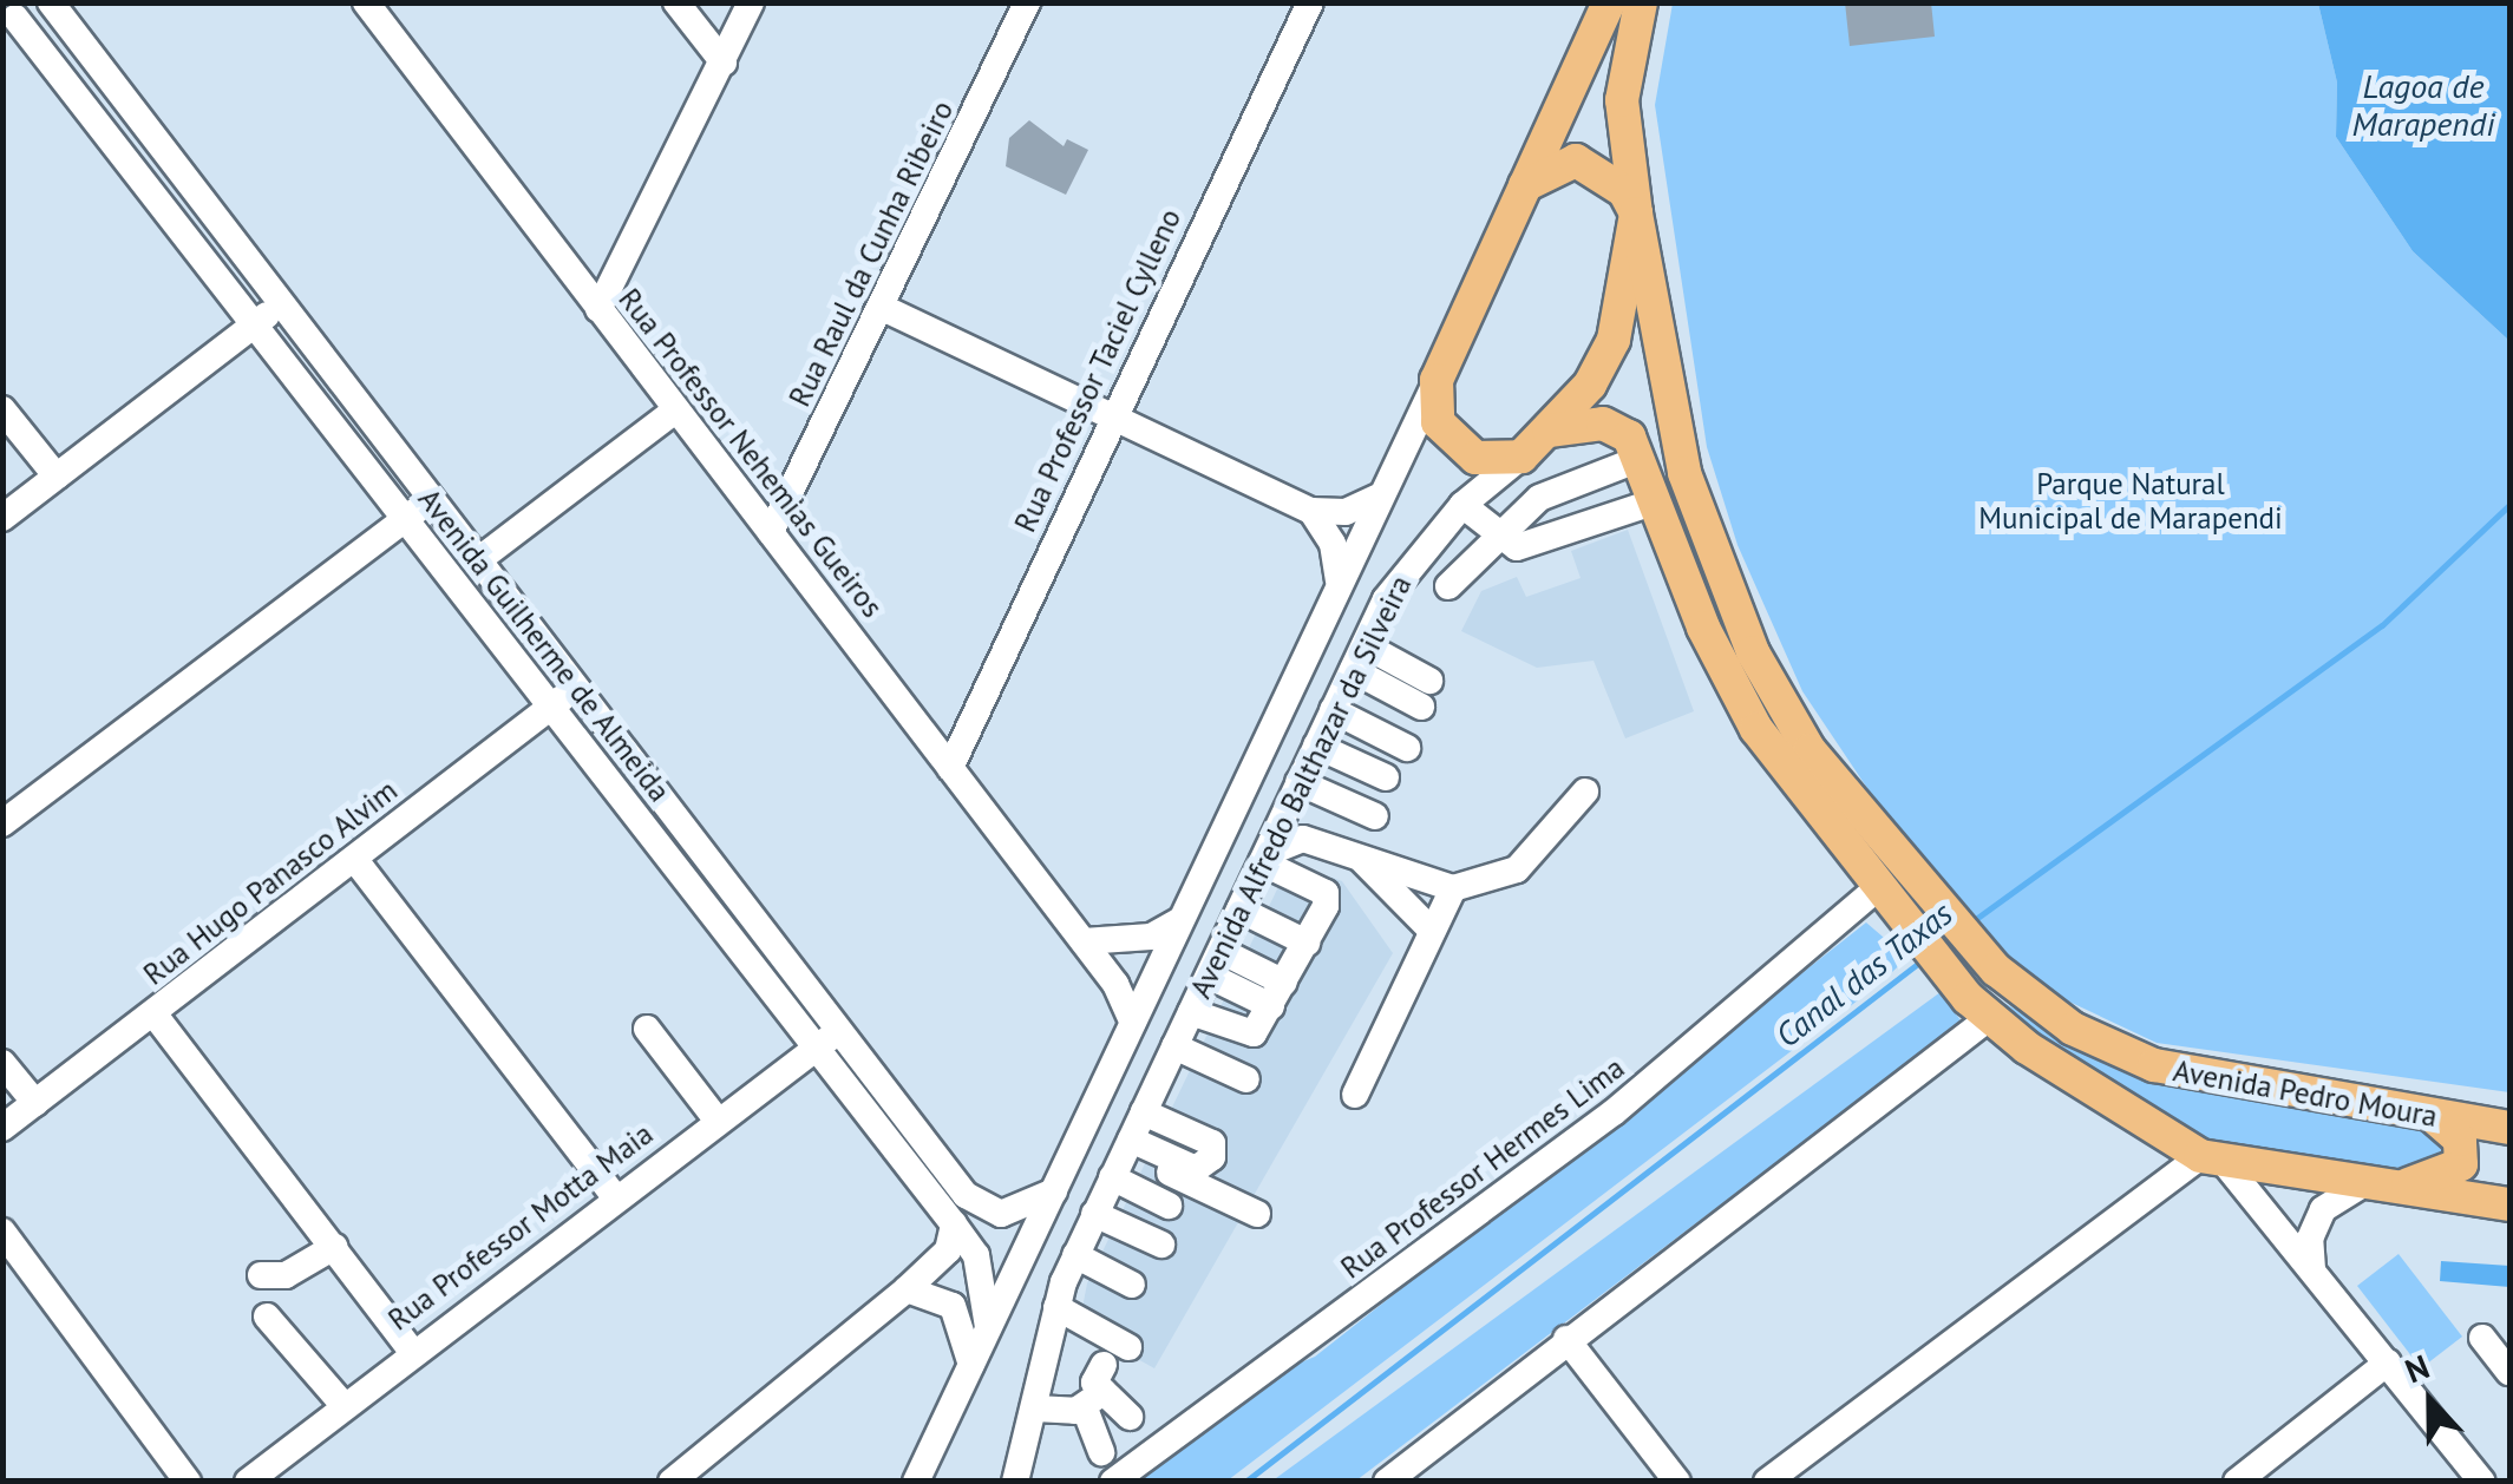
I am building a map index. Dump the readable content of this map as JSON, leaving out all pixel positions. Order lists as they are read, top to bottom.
{
  "streets": {
    "main road": ["Avenida Alfredo Balthazar da Silveira", "Avenida Pedro Moura"],
    "street": [
      "Rua Raul da Cunha Ribeiro",
      "Rua Professor Taciel Cylleno",
      "Rua Professor Nehemias Gueiros",
      "Avenida Guilherme de Almeida",
      "Rua Hugo Panasco Alvim",
      "Rua Professor Hermes Lima",
      "Rua Professor Motta Maia"
    ]
  },
  "crossings": [
    ["Rua Raul da Cunha Ribeiro", "Rua Professor Nehemias Gueiros"],
    ["Rua Professor Taciel Cylleno", "Rua Professor Nehemias Gueiros"],
    ["Rua Professor Nehemias Gueiros", "Avenida Alfredo Balthazar da Silveira"],
    ["Avenida Guilherme de Almeida", "Avenida Alfredo Balthazar da Silveira"],
    ["Avenida Guilherme de Almeida", "Rua Hugo Panasco Alvim"],
    ["Avenida Guilherme de Almeida", "Rua Professor Motta Maia"],
    ["Avenida Alfredo Balthazar da Silveira", "Avenida Pedro Moura"],
    ["Avenida Pedro Moura", "Rua Professor Hermes Lima"]
  ],
  "water": ["Lagoa de Marapendi", "Canal das Taxas"],
  "parks": ["Parque Natural Municipal de Marapendi"],
  "north": "top"
}
